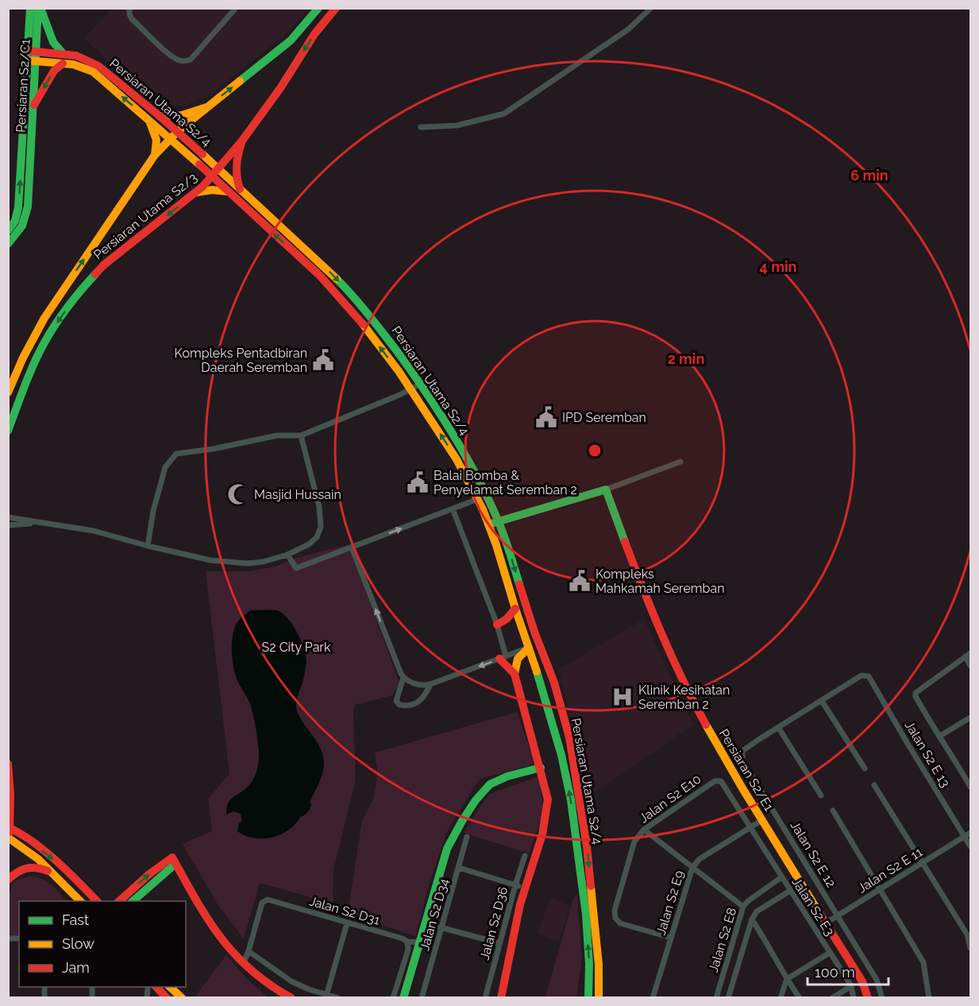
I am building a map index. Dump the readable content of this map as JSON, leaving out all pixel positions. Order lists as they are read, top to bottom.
{
  "streets": {
    "main road": [
      "Persiaran S2/C1",
      "Persiaran Utama S2/4",
      "Persiaran Utama S2/3",
      "Persiaran S2/E1"
    ],
    "street": [
      "Jalan S2 E 13",
      "Jalan S2 E10",
      "Jalan S2 E 12",
      "Jalan S2 E 11",
      "Jalan S2 E9",
      "Jalan S2 E3",
      "Jalan S2 D31",
      "Jalan S2 D34",
      "Jalan S2 D36",
      "Jalan S2 E8"
    ]
  },
  "crossings": [
    ["Persiaran S2/C1", "Persiaran Utama S2/4"],
    ["Persiaran Utama S2/4", "Persiaran Utama S2/3"],
    ["Jalan S2 E 13", "Jalan S2 E 11"],
    ["Persiaran S2/E1", "Jalan S2 E 11"],
    ["Persiaran S2/E1", "Jalan S2 E9"],
    ["Jalan S2 E10", "Jalan S2 E9"],
    ["Jalan S2 E10", "Jalan S2 E3"],
    ["Jalan S2 E 12", "Jalan S2 E 11"],
    ["Jalan S2 E9", "Jalan S2 E3"],
    ["Jalan S2 E3", "Jalan S2 E8"]
  ],
  "parks": ["S2 City Park"],
  "places": {
    "public building": [
      "Kompleks Pentadbiran Daerah Seremban",
      "IPD Seremban",
      "Balai Bomba & Penyelamat Seremban 2",
      "Kompleks Mahkamah Seremban"
    ],
    "mosque": ["Masjid Hussain"],
    "hospital": ["Klinik Kesihatan Seremban 2"]
  },
  "legend": ["Fast", "Slow", "Jam"],
  "scale_bar": "100 m",
  "rings": ["6 min", "4 min", "2 min"]
}
